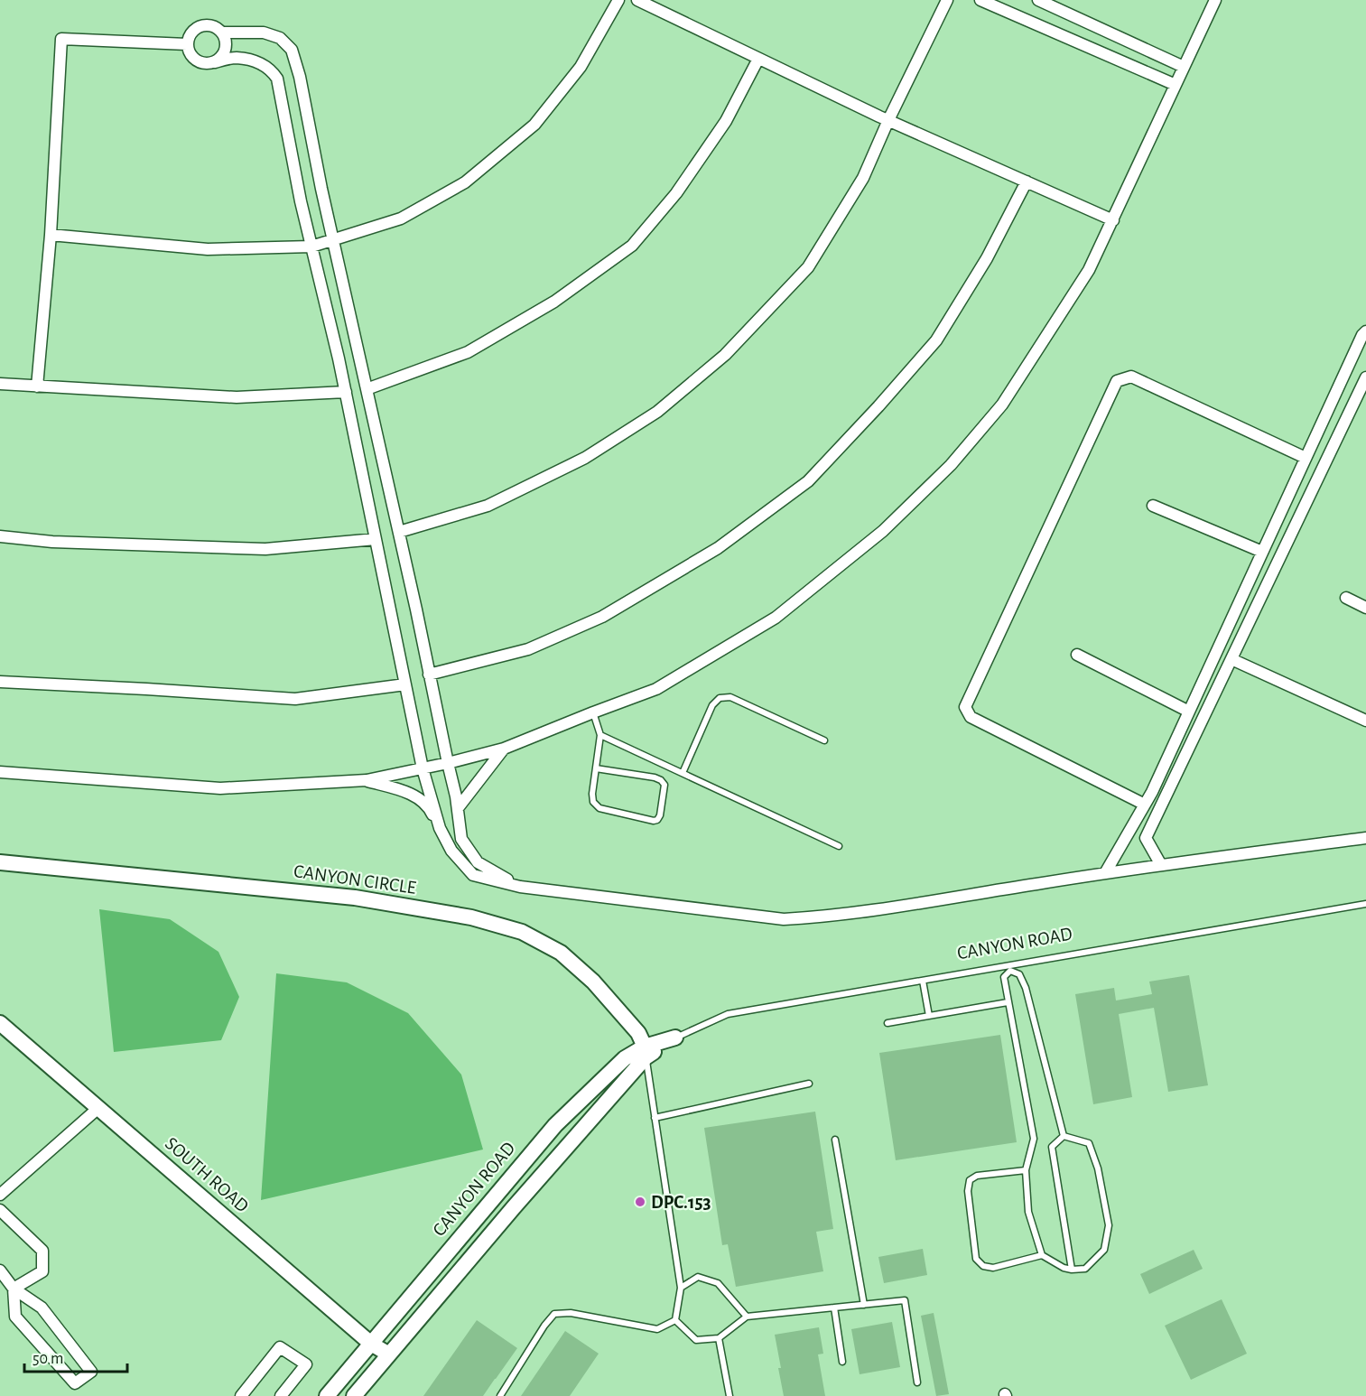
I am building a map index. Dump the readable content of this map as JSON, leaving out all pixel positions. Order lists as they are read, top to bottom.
{
  "streets": {
    "main road": ["CANYON CIRCLE", "CANYON ROAD", "SOUTH ROAD"]
  },
  "crossings": [
    ["CANYON CIRCLE", "CANYON ROAD"],
    ["CANYON ROAD", "SOUTH ROAD"]
  ],
  "places": ["DPC.153"],
  "scale_bar": "50 m"
}
